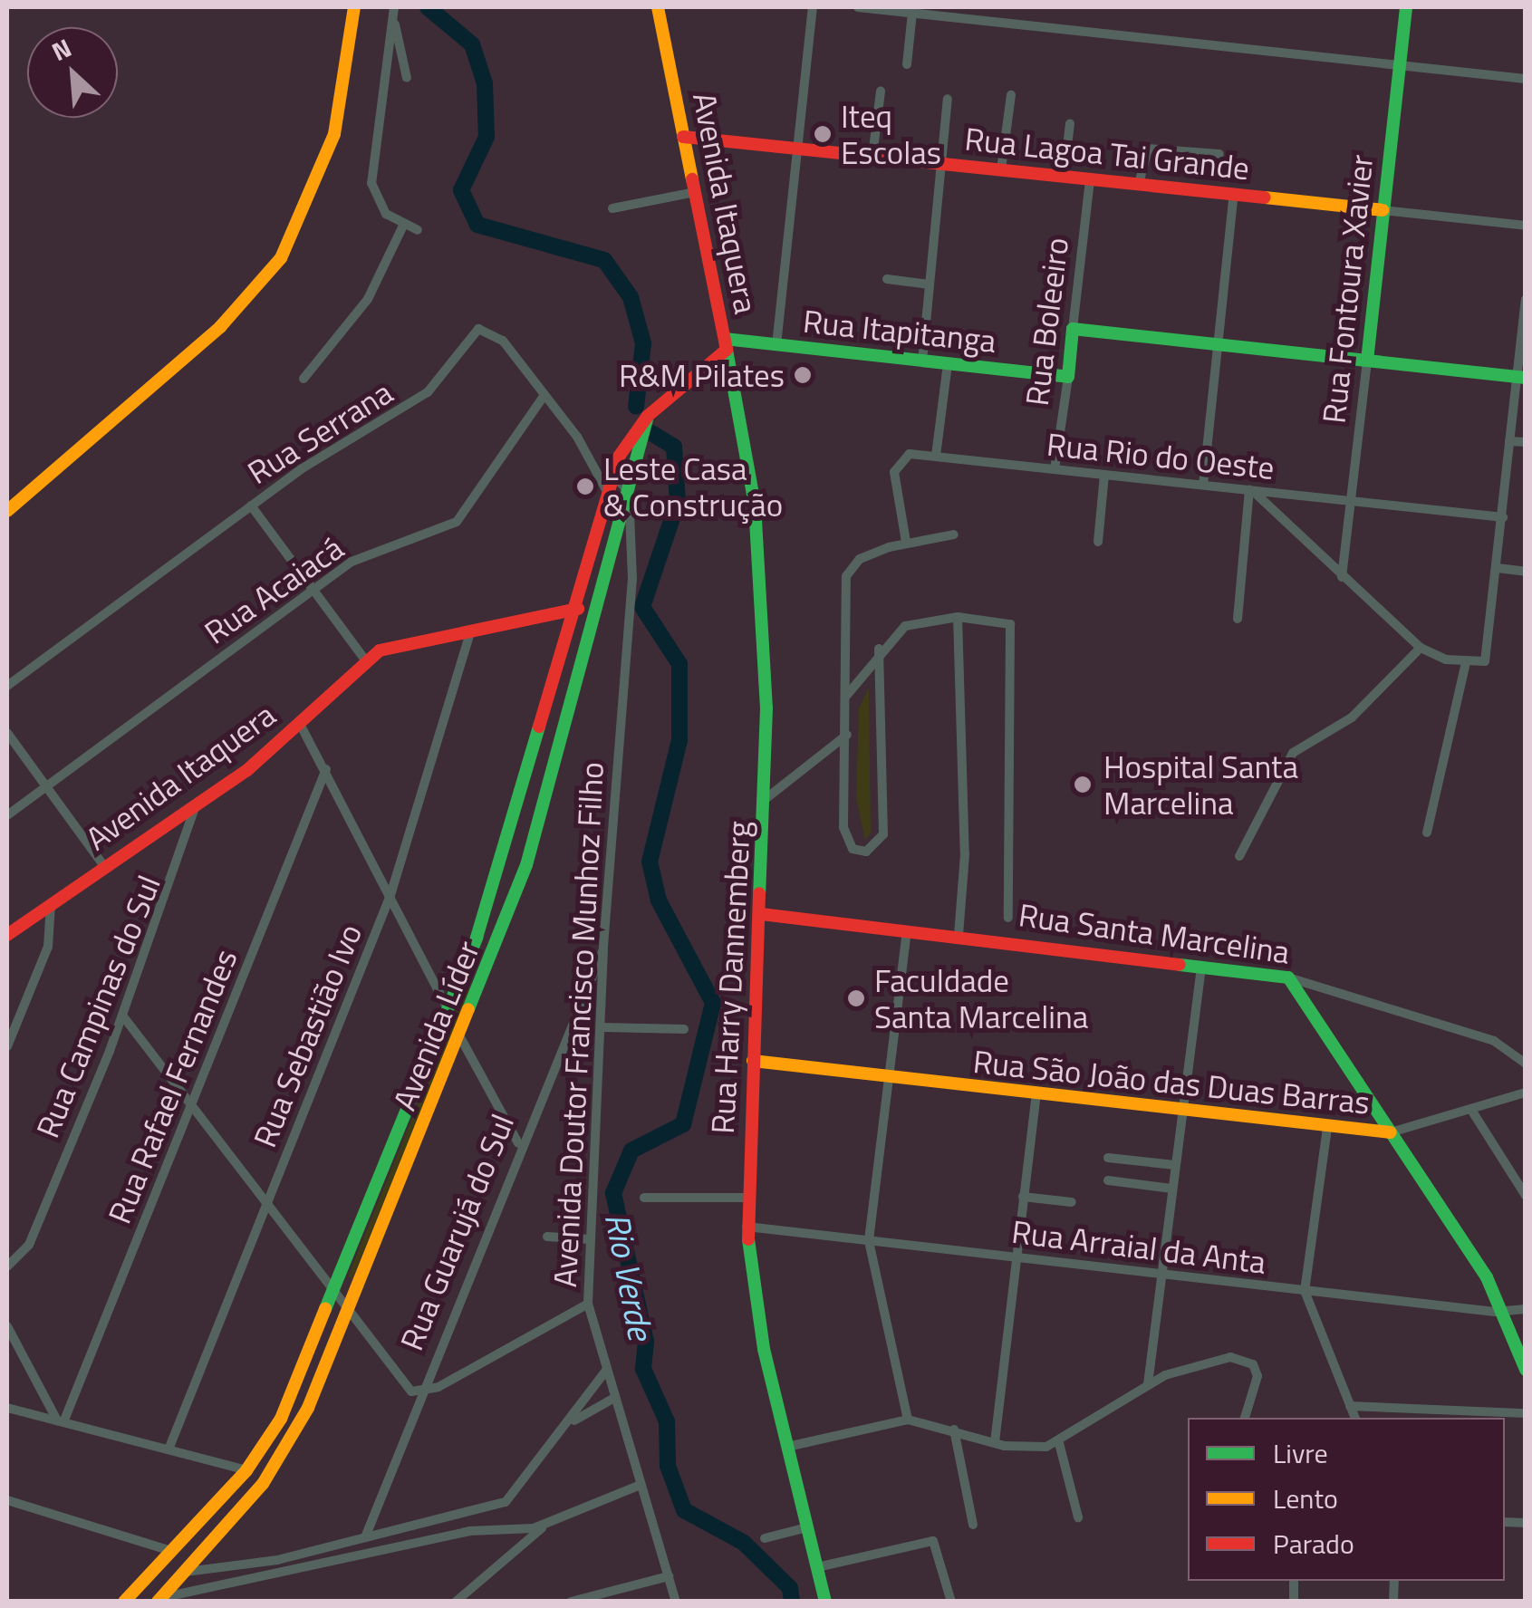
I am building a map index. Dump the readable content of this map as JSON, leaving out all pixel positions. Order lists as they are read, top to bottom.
{
  "streets": {
    "main road": [
      "Rua Lagoa Tai Grande",
      "Avenida Itaquera",
      "Rua Fontoura Xavier",
      "Rua Boleeiro",
      "Rua Itapitanga",
      "Rua Santa Marcelina",
      "Rua Harry Dannemberg",
      "Avenida Líder",
      "Rua São João das Duas Barras"
    ],
    "street": [
      "Rua Serrana",
      "Rua Rio do Oeste",
      "Rua Acaiacá",
      "Rua Campinas do Sul",
      "Avenida Doutor Francisco Munhoz Filho",
      "Rua Sebastião Ivo",
      "Rua Rafael Fernandes",
      "Rua Guarujá do Sul",
      "Rua Arraial da Anta"
    ]
  },
  "crossings": [
    ["Rua Lagoa Tai Grande", "Avenida Itaquera"],
    ["Rua Lagoa Tai Grande", "Rua Fontoura Xavier"],
    ["Rua Lagoa Tai Grande", "Rua Boleeiro"],
    ["Avenida Itaquera", "Rua Itapitanga"],
    ["Avenida Itaquera", "Rua Serrana"],
    ["Avenida Itaquera", "Rua Harry Dannemberg"],
    ["Avenida Itaquera", "Rua Campinas do Sul"],
    ["Avenida Itaquera", "Avenida Doutor Francisco Munhoz Filho"],
    ["Avenida Itaquera", "Avenida Líder"],
    ["Avenida Itaquera", "Rua Sebastião Ivo"],
    ["Rua Fontoura Xavier", "Rua Rio do Oeste"],
    ["Rua Boleeiro", "Rua Itapitanga"],
    ["Rua Boleeiro", "Rua Rio do Oeste"],
    ["Rua Itapitanga", "Rua Harry Dannemberg"],
    ["Rua Serrana", "Rua Acaiacá"],
    ["Rua Serrana", "Avenida Doutor Francisco Munhoz Filho"],
    ["Rua Santa Marcelina", "Rua Harry Dannemberg"],
    ["Rua Harry Dannemberg", "Rua São João das Duas Barras"],
    ["Rua Harry Dannemberg", "Rua Arraial da Anta"],
    ["Avenida Doutor Francisco Munhoz Filho", "Avenida Líder"],
    ["Avenida Doutor Francisco Munhoz Filho", "Rua Guarujá do Sul"]
  ],
  "water": ["Rio Verde"],
  "places": [
    "Iteq Escolas",
    "R&M Pilates",
    "Leste Casa & Construção",
    "Hospital Santa Marcelina",
    "Faculdade Santa Marcelina"
  ],
  "legend": ["Livre", "Lento", "Parado"],
  "north": "top left"
}
